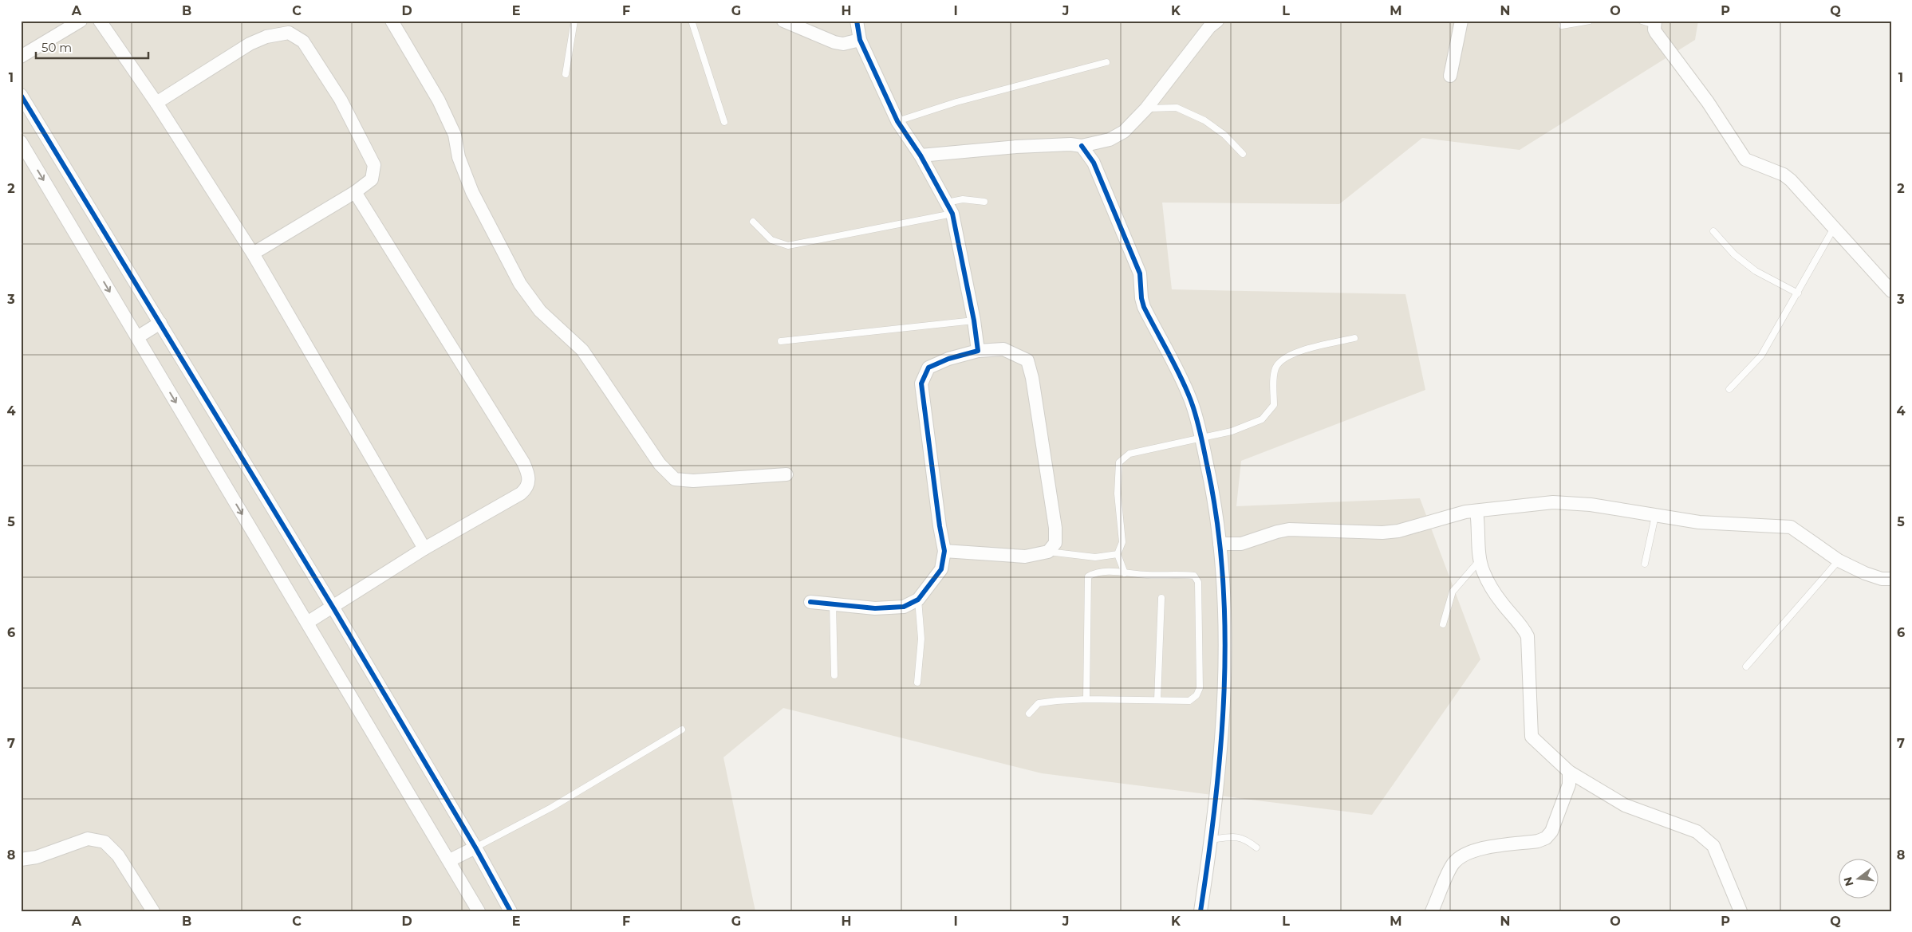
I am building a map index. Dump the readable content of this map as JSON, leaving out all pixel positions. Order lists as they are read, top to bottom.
{
  "scale_bar": "50 m",
  "north": "left",
  "grid": {
    "columns": [
      "A",
      "B",
      "C",
      "D",
      "E",
      "F",
      "G",
      "H",
      "I",
      "J",
      "K",
      "L",
      "M",
      "N",
      "O",
      "P",
      "Q"
    ],
    "rows": [
      "1",
      "2",
      "3",
      "4",
      "5",
      "6",
      "7",
      "8"
    ]
  }
}
